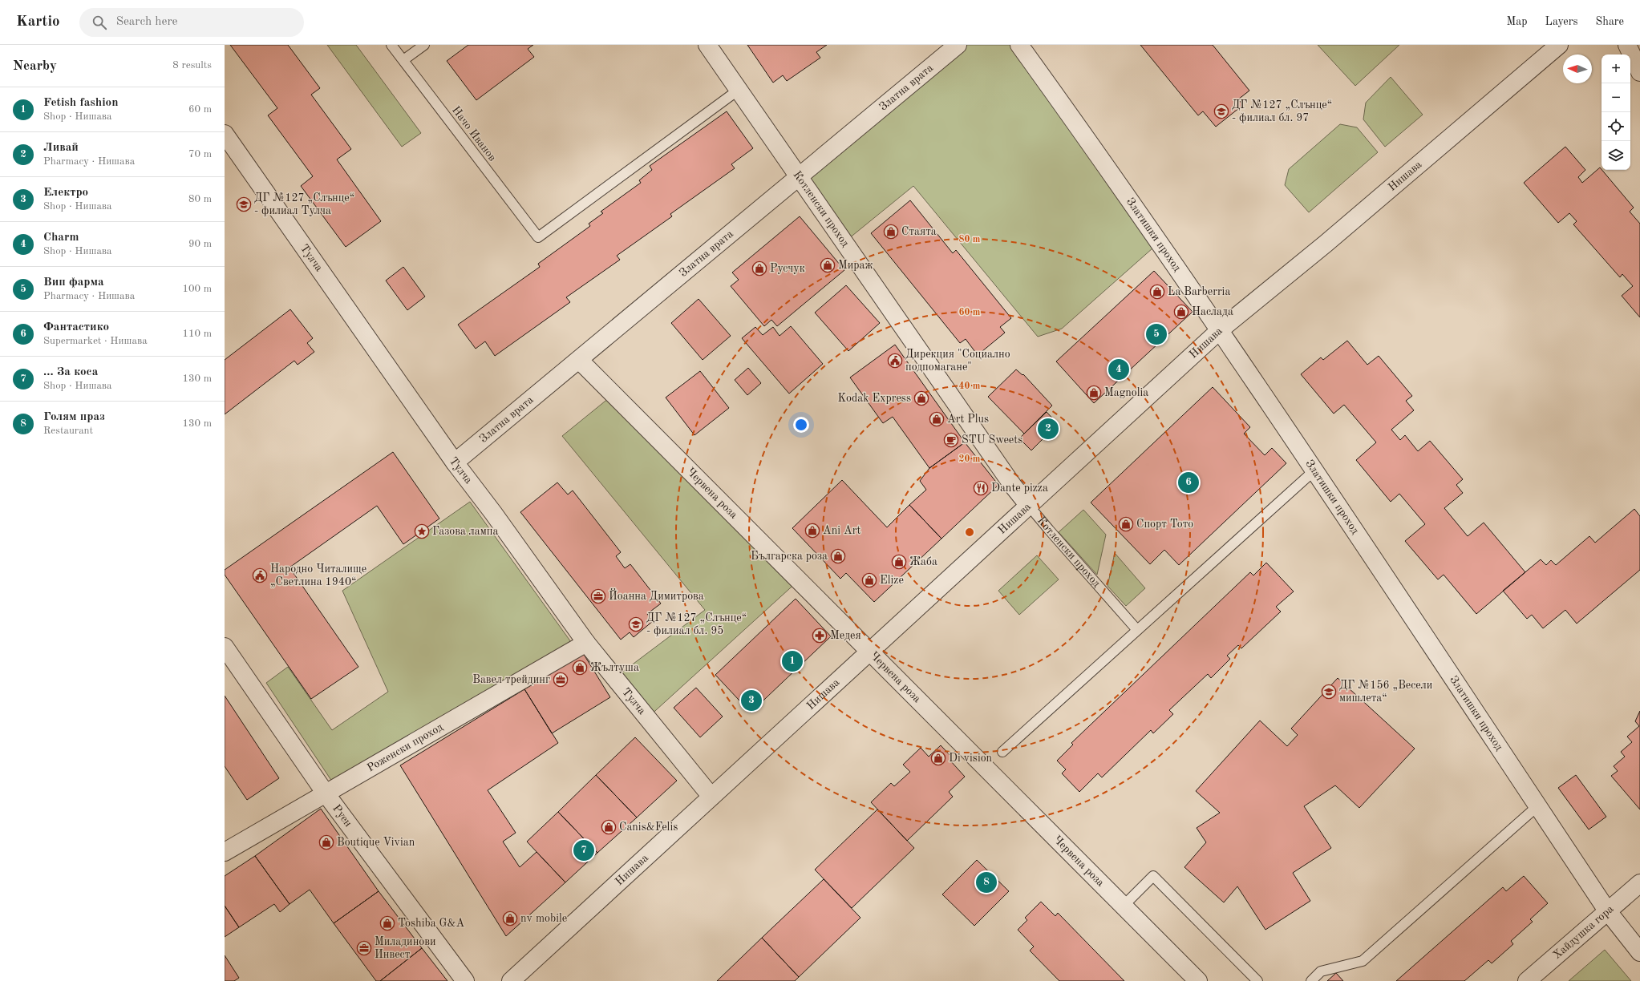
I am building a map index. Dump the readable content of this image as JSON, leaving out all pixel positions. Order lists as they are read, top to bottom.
{
  "streets": {
    "street": [
      "Златна врата",
      "Нишава",
      "Котленски проход",
      "Златишки проход",
      "Тулча",
      "Червена роза",
      "Роженски проход",
      "Руен",
      "Хайдушка гора"
    ],
    "lane": ["Начо Иванов"]
  },
  "crossings": [
    ["Златна врата", "Котленски проход"],
    ["Златна врата", "Тулча"],
    ["Златна врата", "Червена роза"],
    ["Начо Иванов", "Котленски проход"],
    ["Нишава", "Котленски проход"],
    ["Нишава", "Златишки проход"],
    ["Нишава", "Тулча"],
    ["Нишава", "Червена роза"],
    ["Златишки проход", "Хайдушка гора"],
    ["Тулча", "Роженски проход"],
    ["Роженски проход", "Руен"]
  ],
  "places": {
    "school or university": [
      "ДГ №127 „Слънце“ - филиал бл. 97",
      "ДГ №127 „Слънце“ - филиал Тулча",
      "ДГ №127 „Слънце“ - филиал бл. 95",
      "ДГ №156 „Весели мишлета“"
    ],
    "shop": [
      "Стаята",
      "Мираж",
      "Русчук",
      "La Barberria",
      "Наслада",
      "Magnolia",
      "Kodak Express",
      "Art Plus",
      "Спорт Тото",
      "Ani Art",
      "Българска роза",
      "Жаба",
      "Elize",
      "Жълтуша",
      "Di vision",
      "Canis&Felis",
      "Boutique Vivian",
      "nv mobile",
      "Toshiba G&A"
    ],
    "public building": ["Дирекция \"Социално подпомагане\"", "Народно Читалище „Светлина 1940“"],
    "cafe": ["STU Sweets"],
    "restaurant": ["Dante pizza"],
    "place": ["Газова лампа"],
    "office": ["Йоанна Димитрова", "Вавел трейдинг", "Миладинови Инвест"],
    "pharmacy": ["Медея"]
  },
  "north": "left",
  "page": {
    "header": "Kartio",
    "search": "Search here",
    "nav": ["Map", "Layers", "Share"],
    "heading": ["Nearby", "8 results"],
    "map_buttons": ["+", "−"],
    "list": [
      {
        "mark": "1",
        "name": "Fetish fashion",
        "note": "Shop · Нишава",
        "value": "60 m"
      },
      {
        "mark": "2",
        "name": "Ливай",
        "note": "Pharmacy · Нишава",
        "value": "70 m"
      },
      {
        "mark": "3",
        "name": "Електро",
        "note": "Shop · Нишава",
        "value": "80 m"
      },
      {
        "mark": "4",
        "name": "Charm",
        "note": "Shop · Нишава",
        "value": "90 m"
      },
      {
        "mark": "5",
        "name": "Вип фарма",
        "note": "Pharmacy · Нишава",
        "value": "100 m"
      },
      {
        "mark": "6",
        "name": "Фантастико",
        "note": "Supermarket · Нишава",
        "value": "110 m"
      },
      {
        "mark": "7",
        "name": "... За коса",
        "note": "Shop · Нишава",
        "value": "130 m"
      },
      {
        "mark": "8",
        "name": "Голям праз",
        "note": "Restaurant",
        "value": "130 m"
      }
    ],
    "pins": [
      "5",
      "4",
      "2",
      "6",
      "1",
      "3",
      "7",
      "8"
    ]
  },
  "rings": [
    "80 m",
    "60 m",
    "40 m",
    "20 m"
  ]
}
